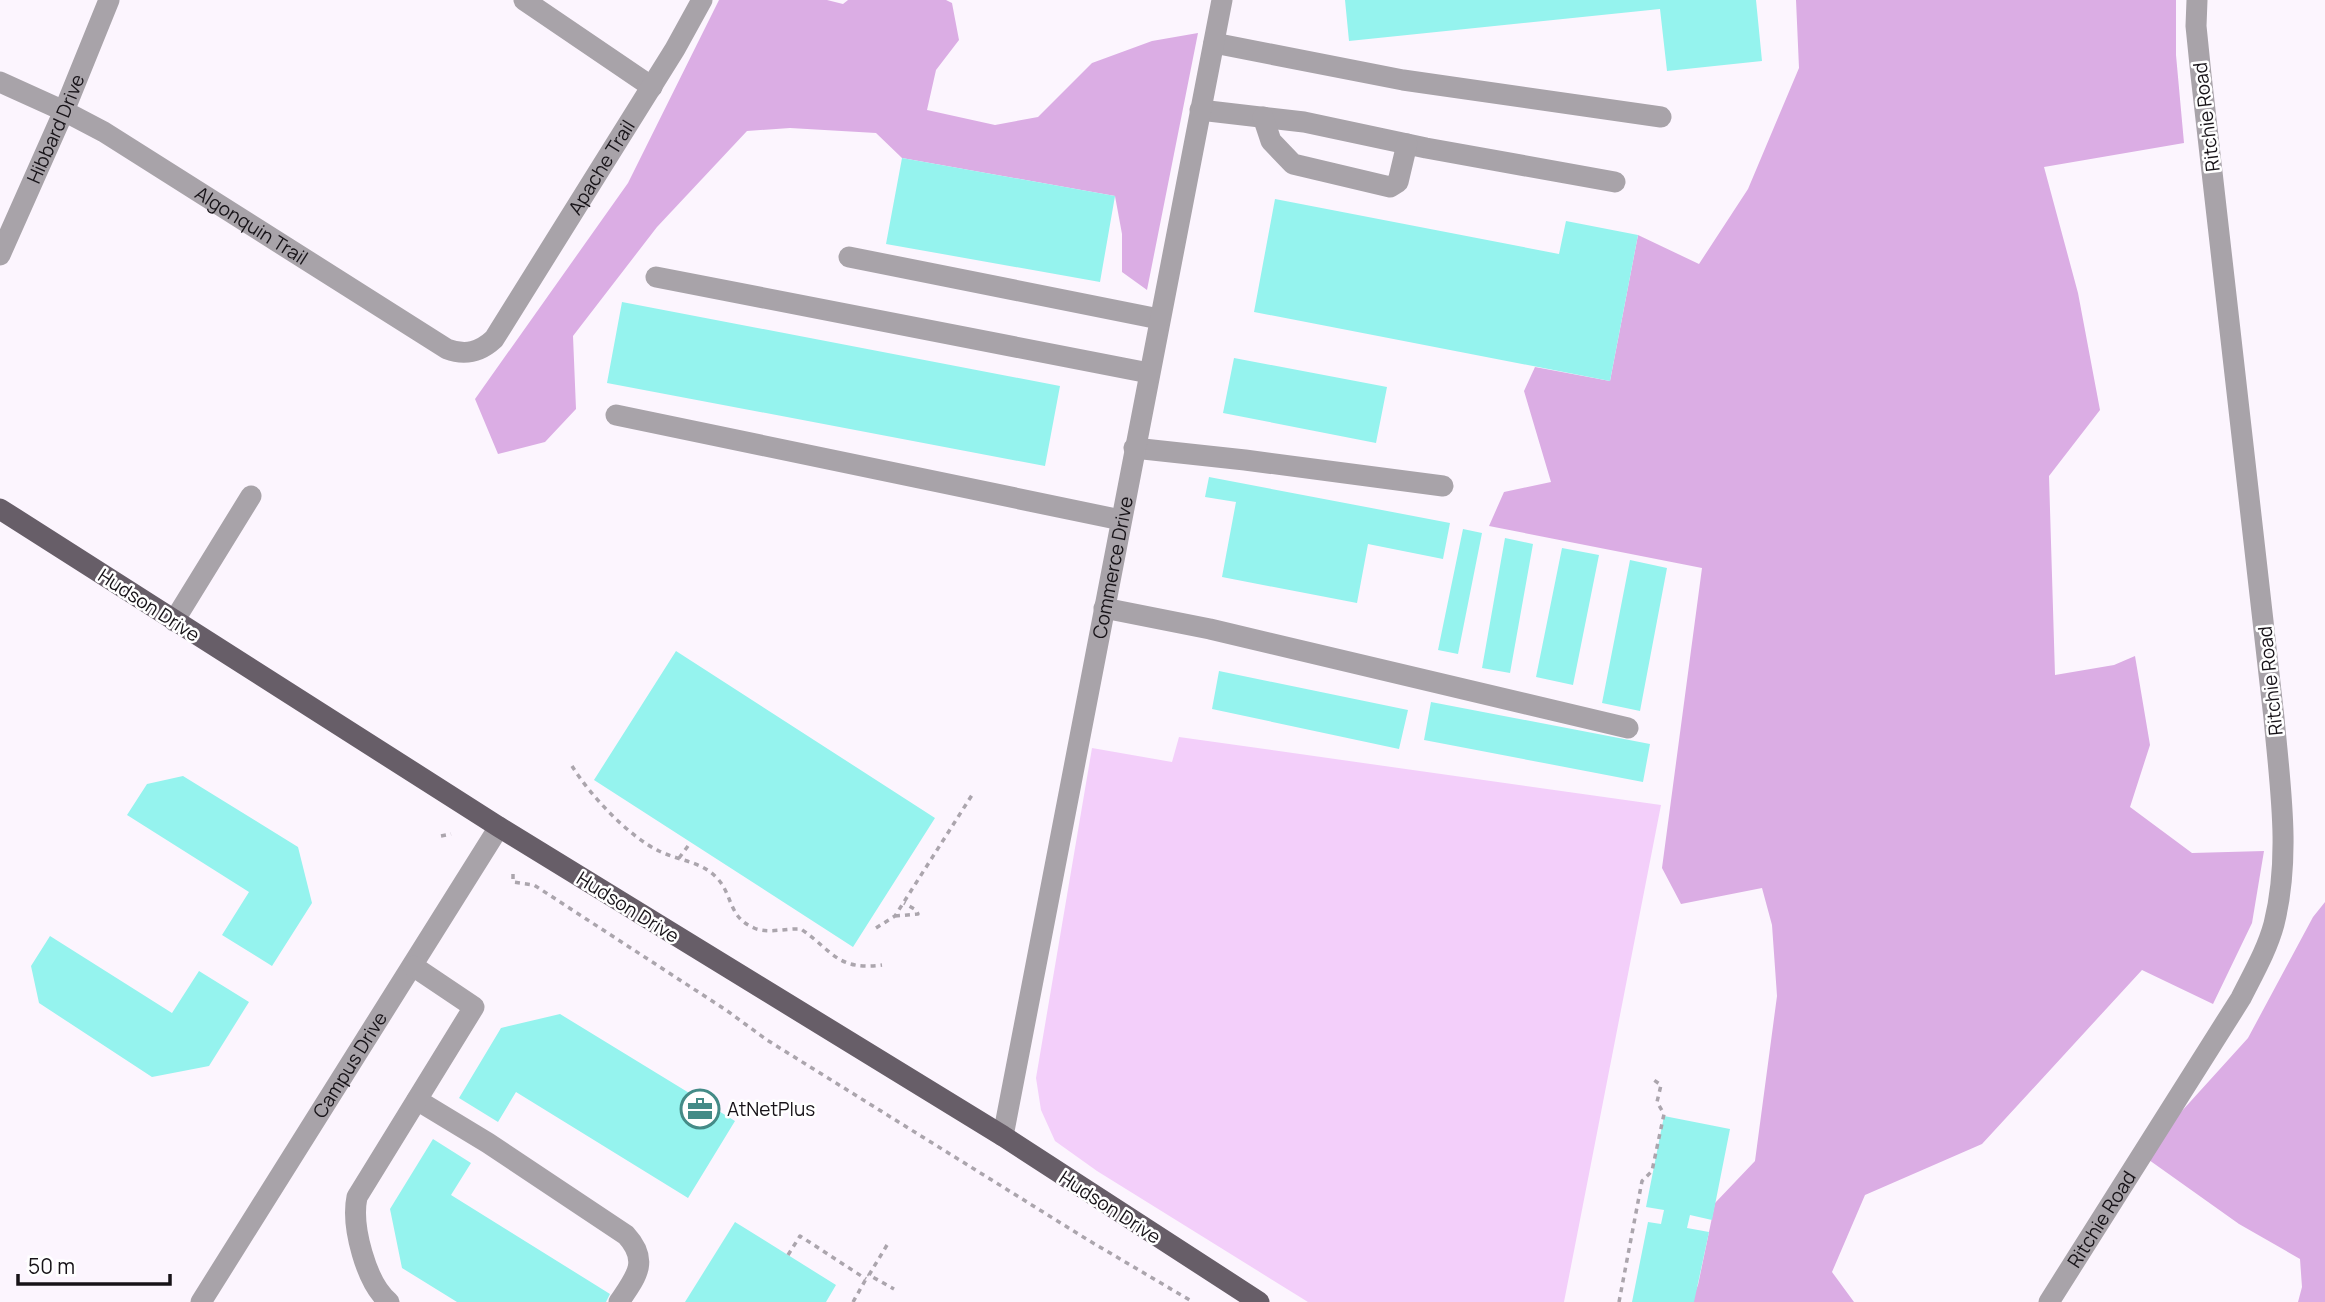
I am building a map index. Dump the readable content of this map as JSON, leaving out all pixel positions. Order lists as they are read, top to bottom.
{
  "streets": {
    "main road": ["Hudson Drive"],
    "street": [
      "Ritchie Road",
      "Hibbard Drive",
      "Apache Trail",
      "Algonquin Trail",
      "Commerce Drive",
      "Campus Drive"
    ]
  },
  "crossings": [
    ["Hibbard Drive", "Algonquin Trail"],
    ["Apache Trail", "Algonquin Trail"],
    ["Commerce Drive", "Hudson Drive"],
    ["Hudson Drive", "Campus Drive"]
  ],
  "places": {
    "office": ["AtNetPlus"]
  },
  "scale_bar": "50 m"
}
